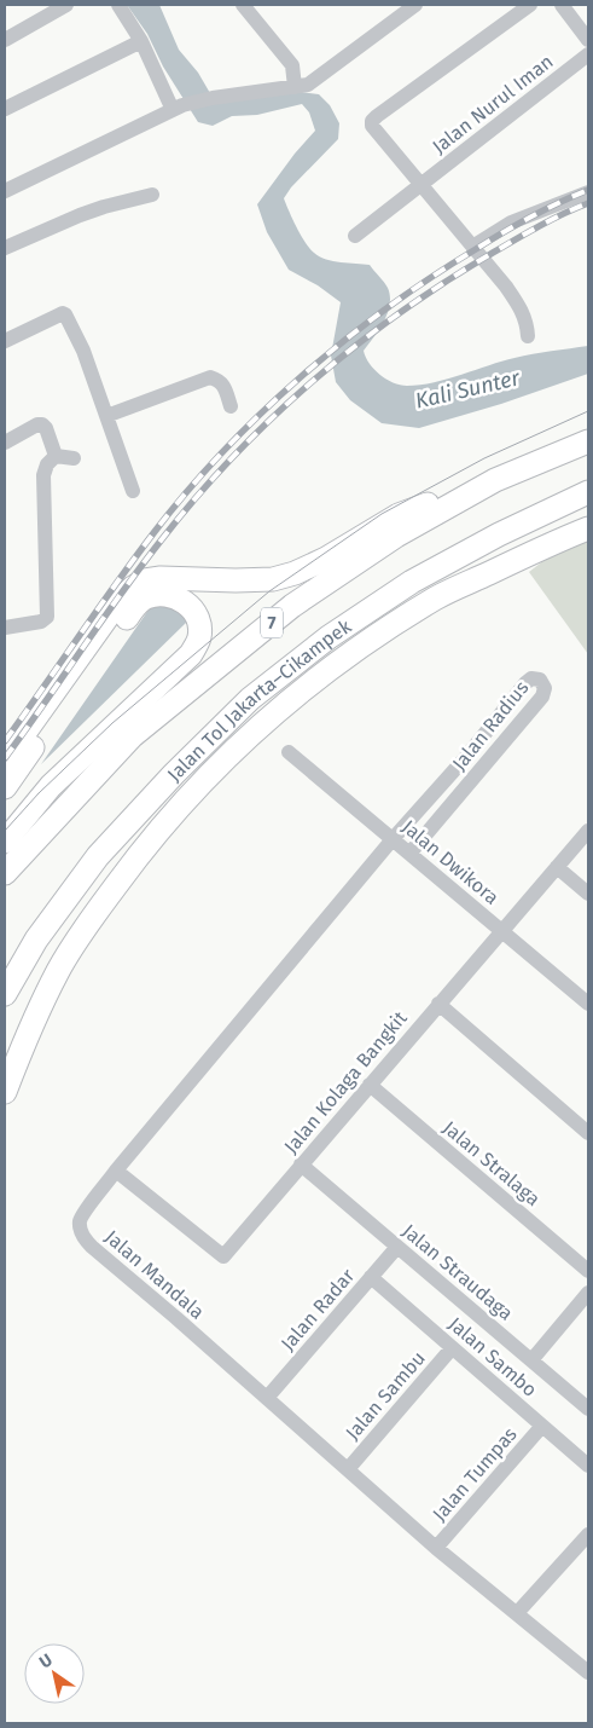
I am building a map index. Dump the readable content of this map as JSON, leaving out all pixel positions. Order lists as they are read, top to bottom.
{
  "streets": {
    "highway": ["7", "Jalan Tol Jakarta–Cikampek"],
    "street": [
      "Jalan Nurul Iman",
      "Jalan Radius",
      "Jalan Dwikora",
      "Jalan Kolaga Bangkit",
      "Jalan Stralaga",
      "Jalan Straudaga",
      "Jalan Mandala",
      "Jalan Radar",
      "Jalan Sambo",
      "Jalan Sambu",
      "Jalan Tumpas"
    ]
  },
  "crossings": [
    ["Jalan Radius", "Jalan Dwikora"],
    ["Jalan Radius", "Jalan Mandala"],
    ["Jalan Dwikora", "Jalan Kolaga Bangkit"],
    ["Jalan Dwikora", "Jalan Mandala"],
    ["Jalan Kolaga Bangkit", "Jalan Stralaga"],
    ["Jalan Kolaga Bangkit", "Jalan Straudaga"],
    ["Jalan Kolaga Bangkit", "Jalan Mandala"],
    ["Jalan Straudaga", "Jalan Radar"],
    ["Jalan Mandala", "Jalan Radar"],
    ["Jalan Mandala", "Jalan Sambu"],
    ["Jalan Mandala", "Jalan Tumpas"],
    ["Jalan Radar", "Jalan Sambo"],
    ["Jalan Sambo", "Jalan Sambu"],
    ["Jalan Sambo", "Jalan Tumpas"]
  ],
  "water": ["Kali Sunter"],
  "north": "top left"
}
